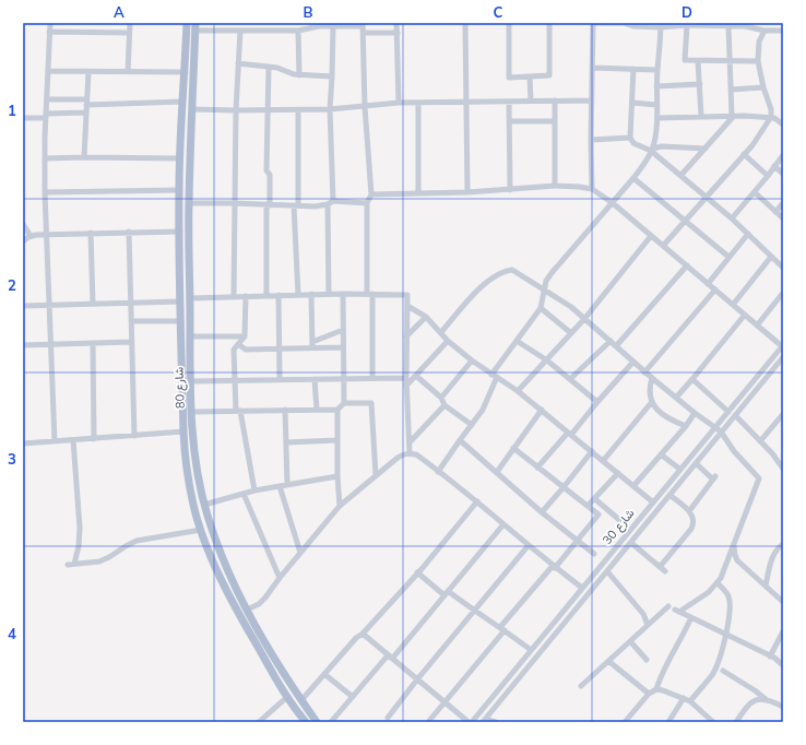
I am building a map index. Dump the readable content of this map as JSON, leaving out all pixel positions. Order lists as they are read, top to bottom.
{
  "streets": {
    "main road": ["شارع 80"],
    "street": ["شارع 30"]
  },
  "grid": {
    "columns": [
      "A",
      "B",
      "C",
      "D"
    ],
    "rows": [
      "1",
      "2",
      "3",
      "4"
    ]
  }
}
